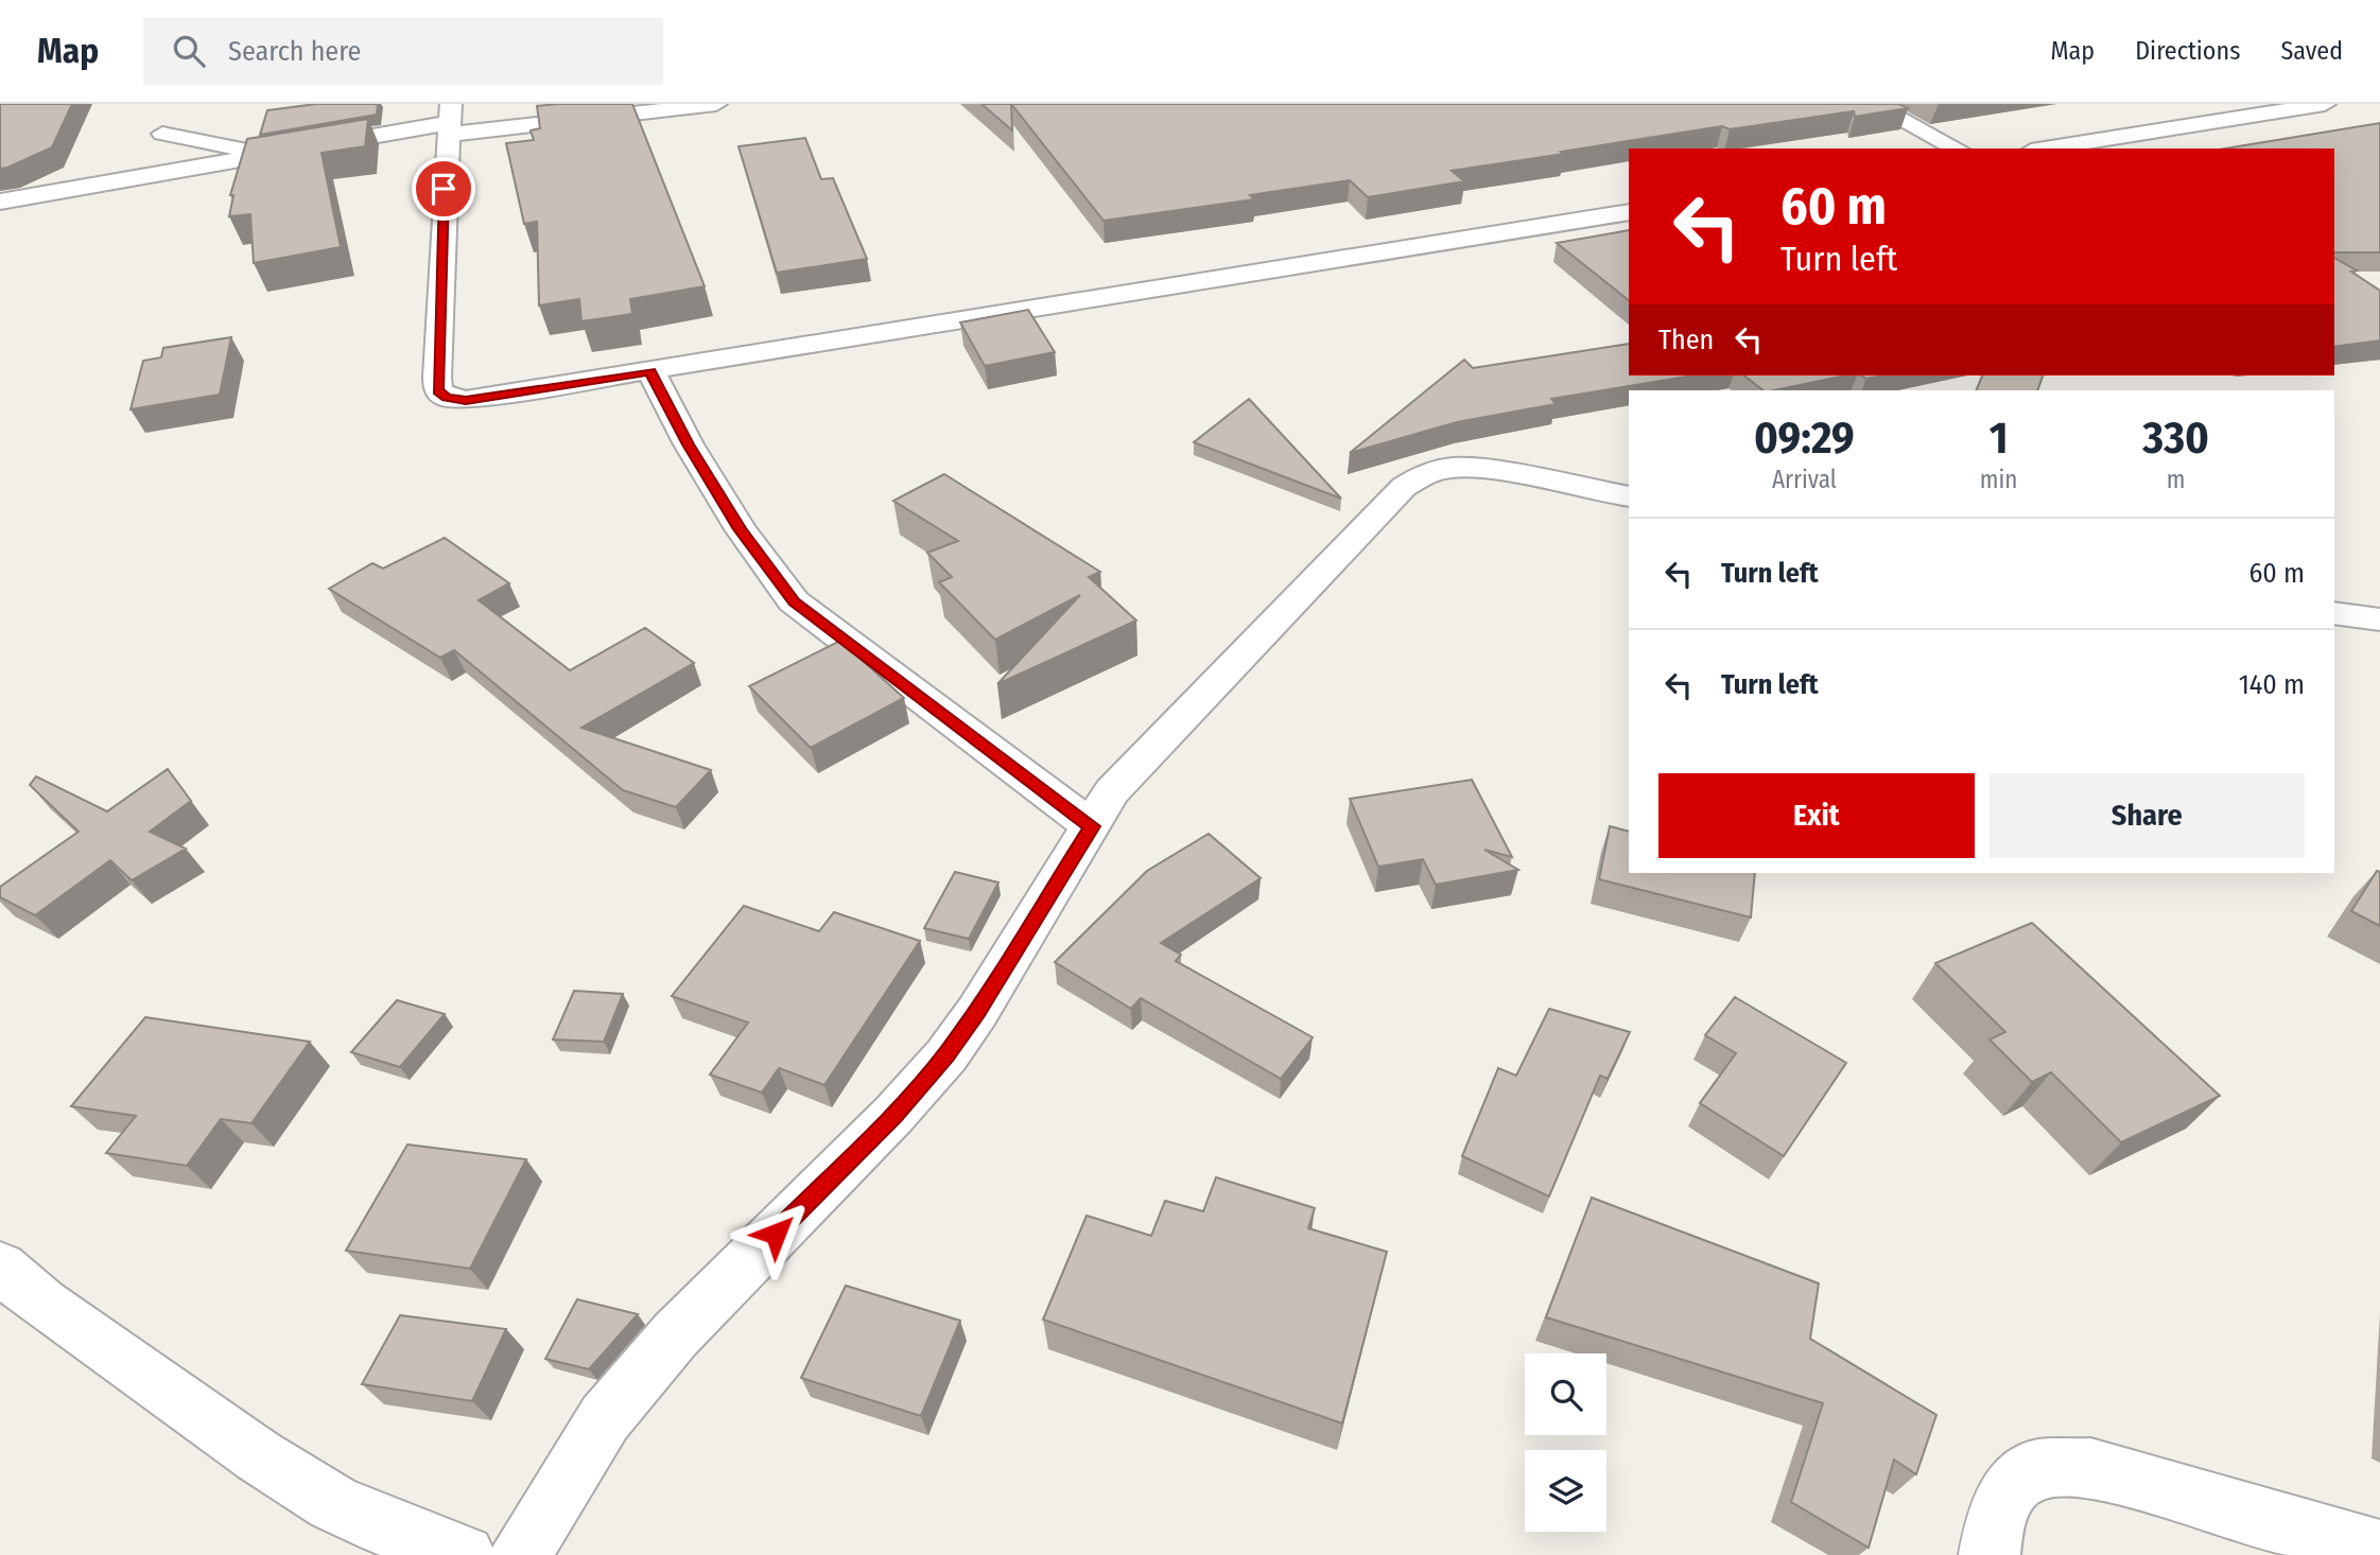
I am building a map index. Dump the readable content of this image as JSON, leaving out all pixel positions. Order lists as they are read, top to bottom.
{
  "page": {
    "header": "Map",
    "search": "Search here",
    "nav": ["Map", "Directions", "Saved"],
    "turn": ["60 m", "Turn left"],
    "then": "Then",
    "eta": [
      "09:29",
      "Arrival",
      "1",
      "min",
      "330",
      "m"
    ],
    "list": [
      {
        "name": "Turn left",
        "value": "60 m"
      },
      {
        "name": "Turn left",
        "value": "140 m"
      }
    ],
    "buttons": ["Exit", "Share"]
  }
}
